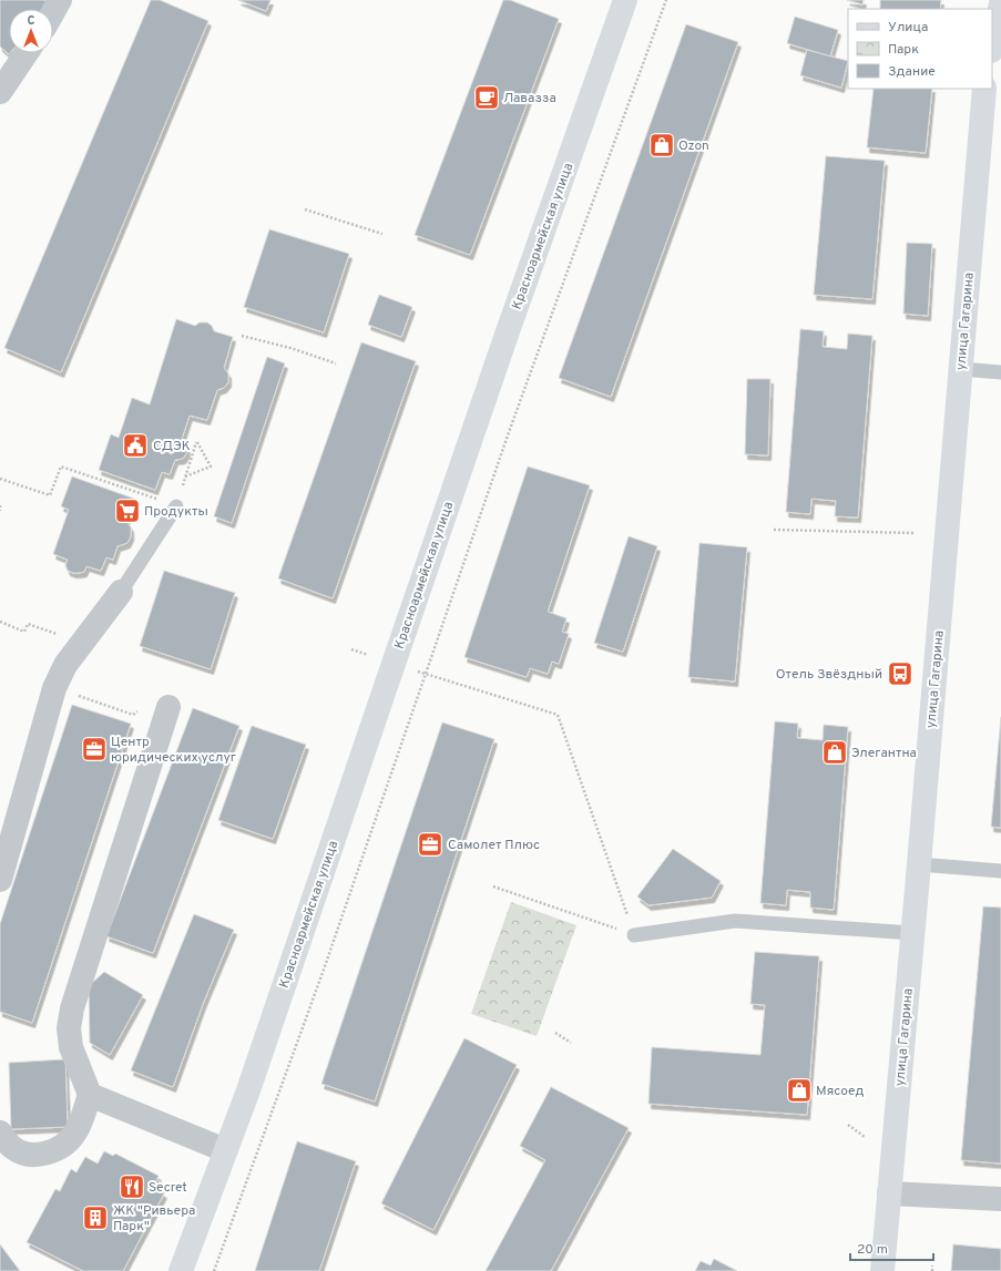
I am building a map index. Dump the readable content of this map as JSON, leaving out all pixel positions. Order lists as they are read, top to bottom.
{
  "streets": {
    "street": ["Красноармейская улица", "улица Гагарина"]
  },
  "places": {
    "cafe": ["Лавазза"],
    "shop": ["Ozon", "Элегантна", "Мясоед"],
    "public building": ["СДЭК"],
    "supermarket": ["Продукты"],
    "bus stop": ["Отель Звёздный"],
    "office": ["Центр юридических услуг", "Самолет Плюс"],
    "restaurant": ["Secret"],
    "building": ["ЖК \"Ривьера Парк\""]
  },
  "legend": ["Улица", "Парк", "Здание"],
  "scale_bar": "20 m",
  "north": "top"
}
